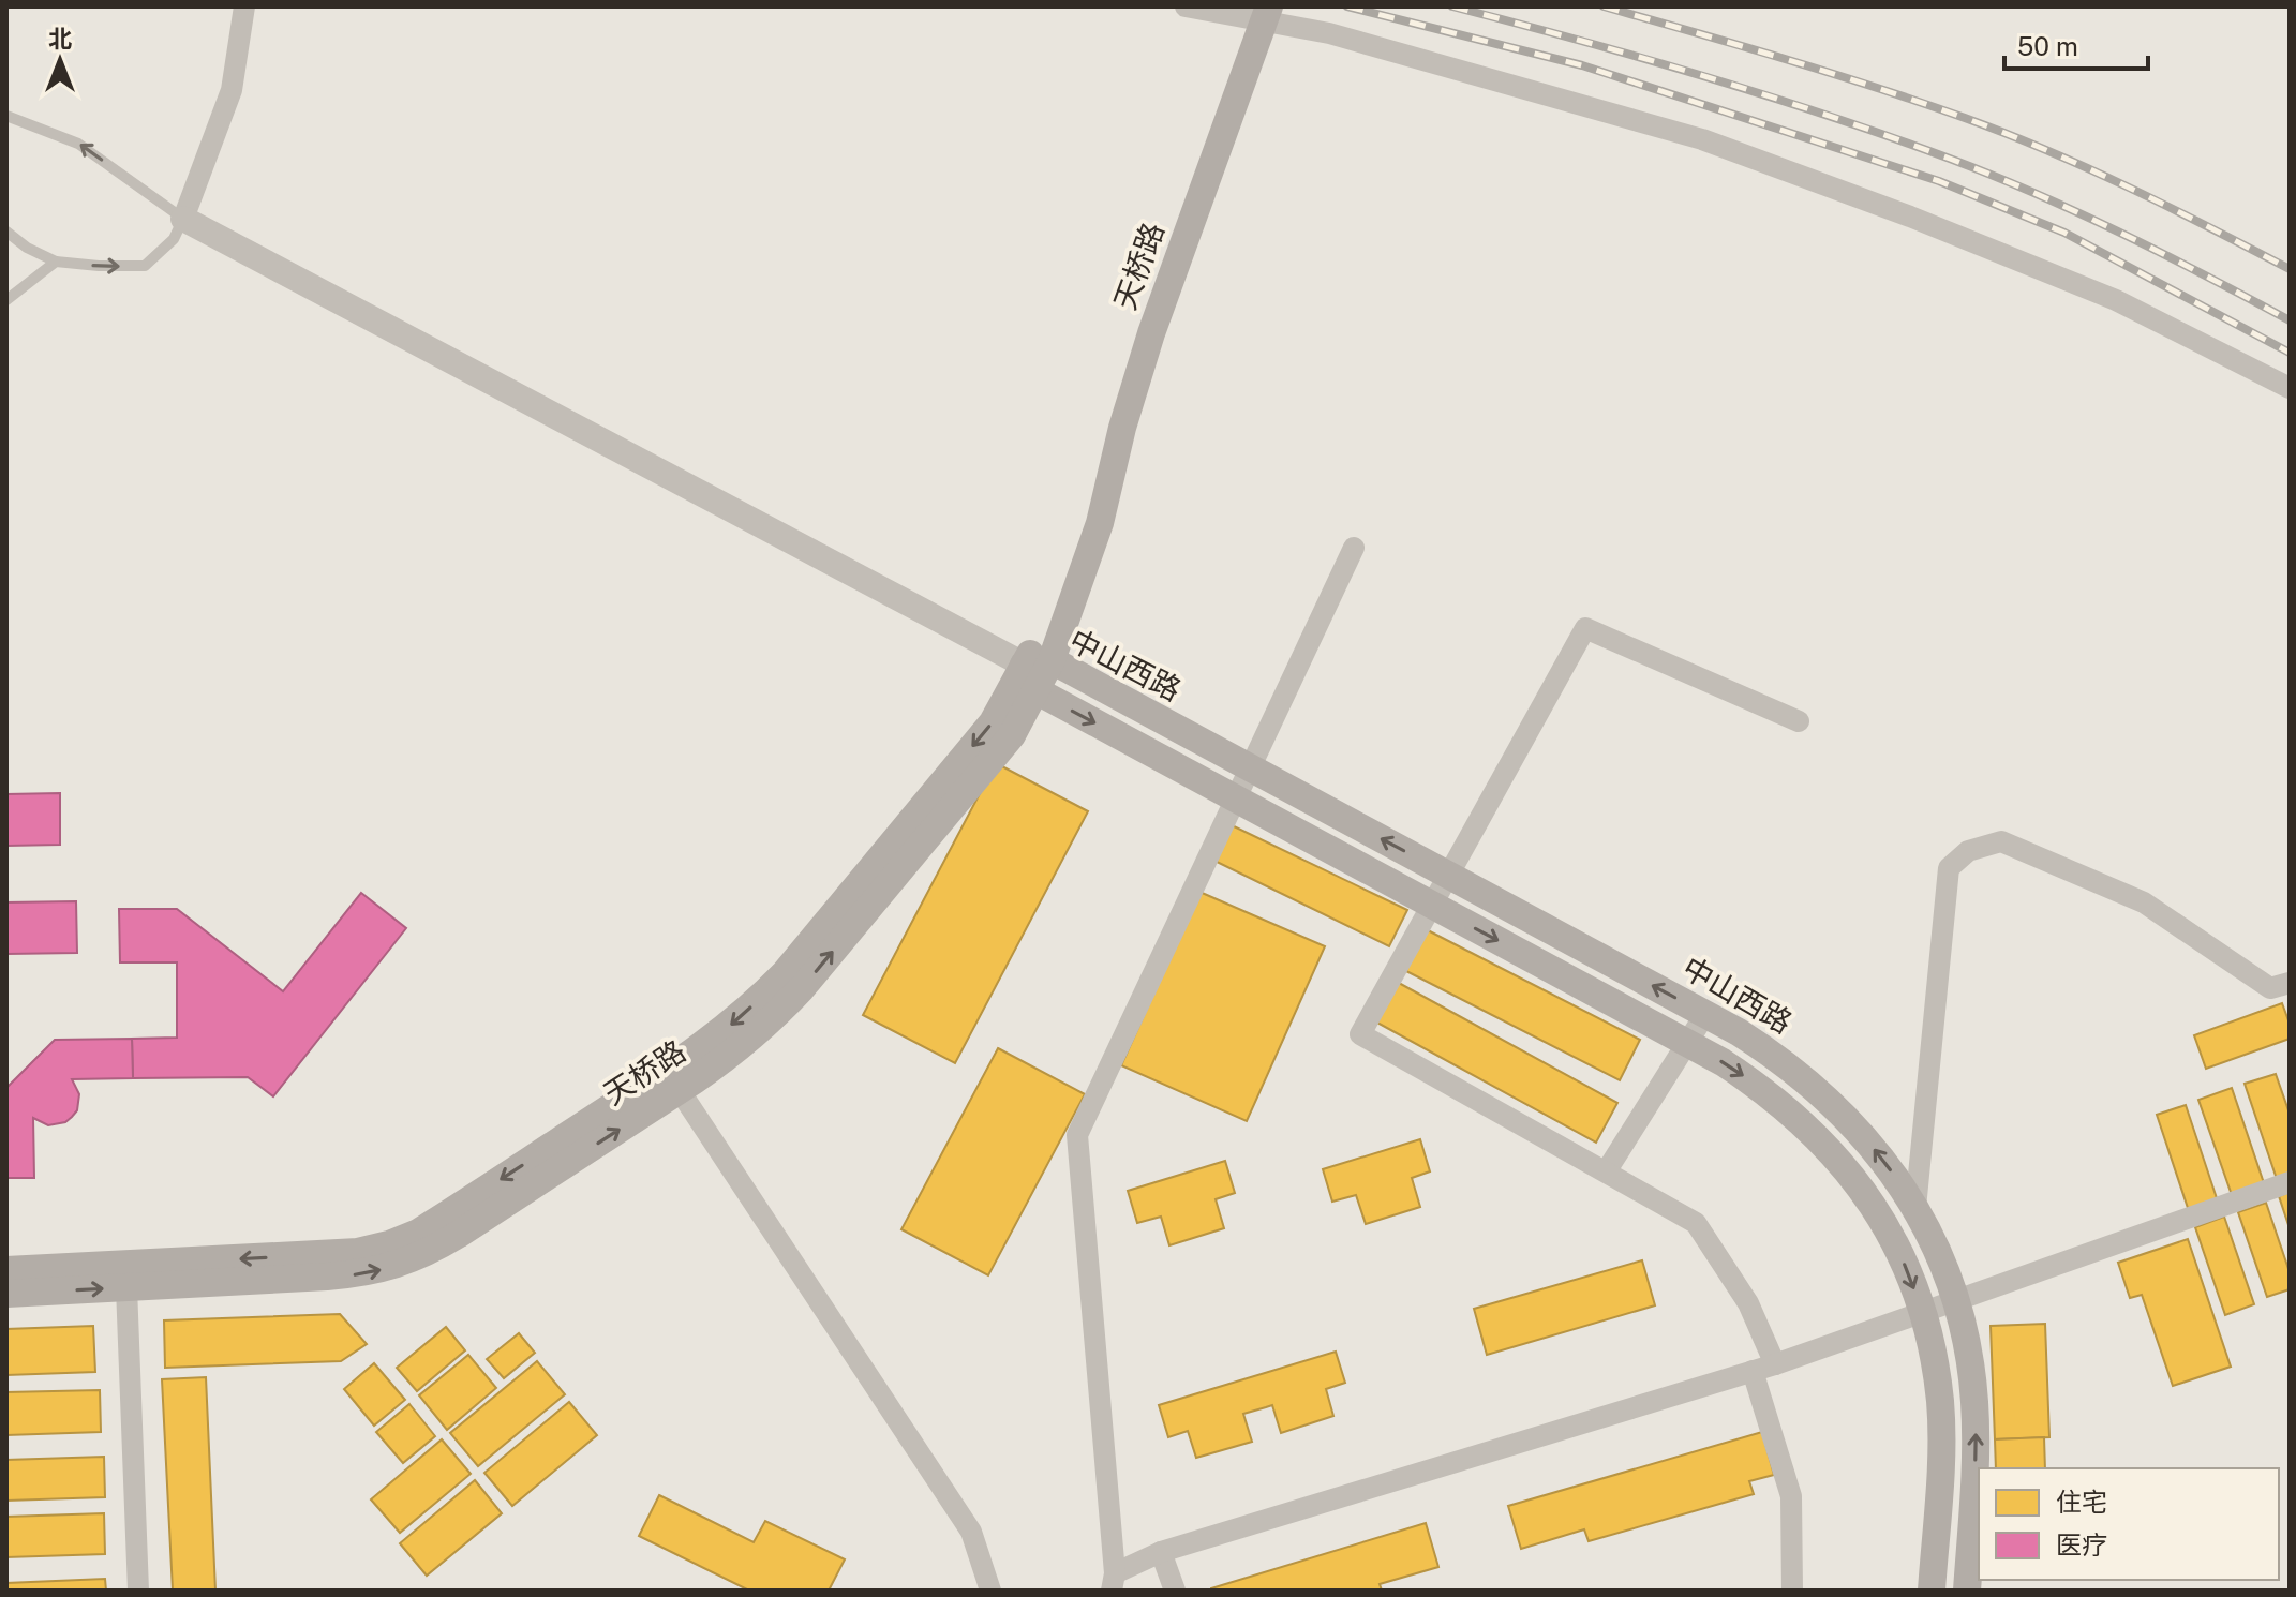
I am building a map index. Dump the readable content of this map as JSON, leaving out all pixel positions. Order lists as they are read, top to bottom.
{
  "streets": {
    "main road": ["天桥路", "中山西路"]
  },
  "crossings": [
    ["天桥路", "中山西路"]
  ],
  "legend": ["住宅", "医疗"],
  "scale_bar": "50 m",
  "north": "top"
}
